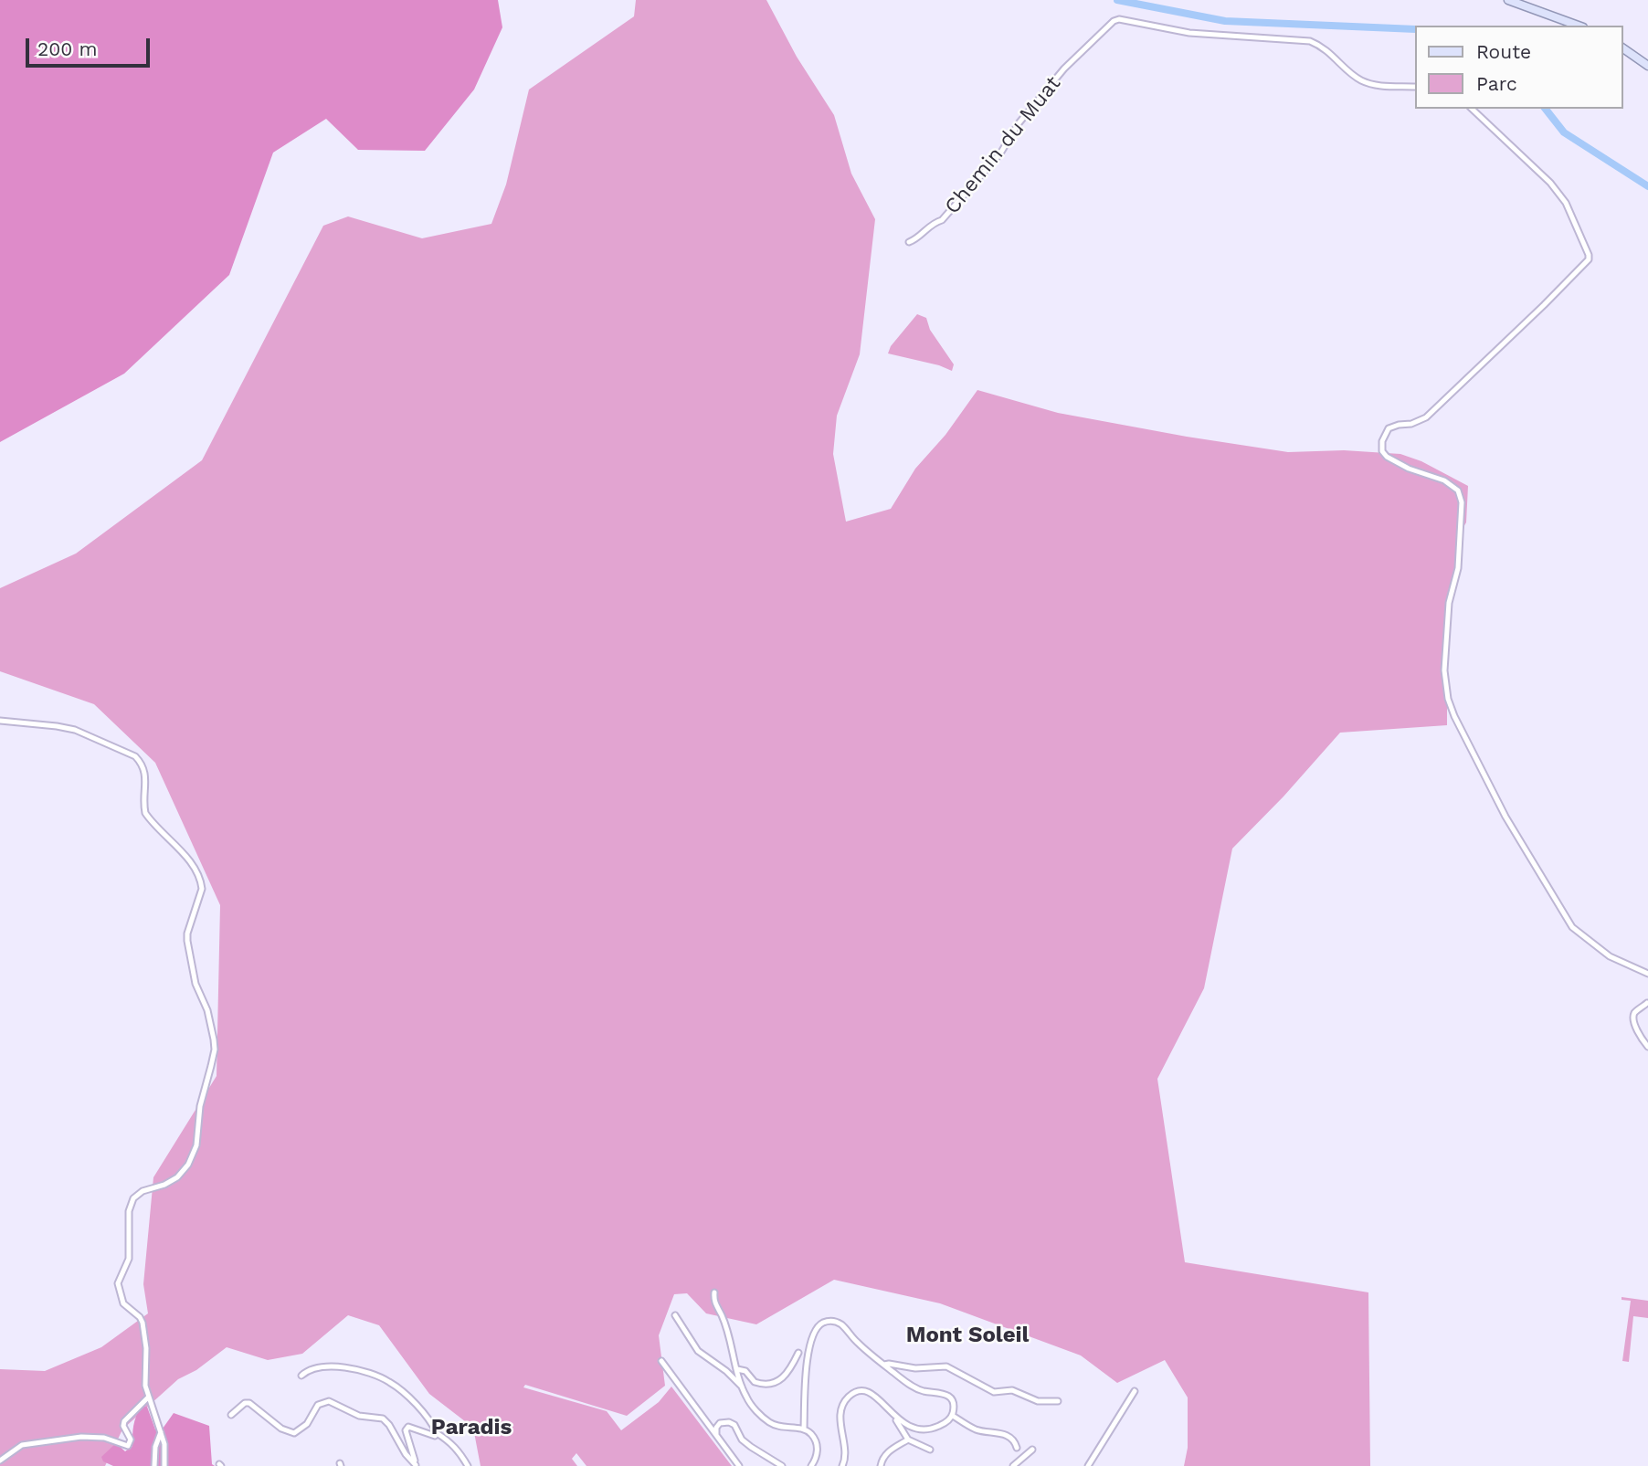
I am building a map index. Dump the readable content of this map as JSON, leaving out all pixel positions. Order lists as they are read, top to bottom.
{
  "streets": {
    "street": ["Chemin du Muat"]
  },
  "districts": ["Mont Soleil", "Paradis"],
  "legend": ["Route", "Parc"],
  "scale_bar": "200 m"
}
